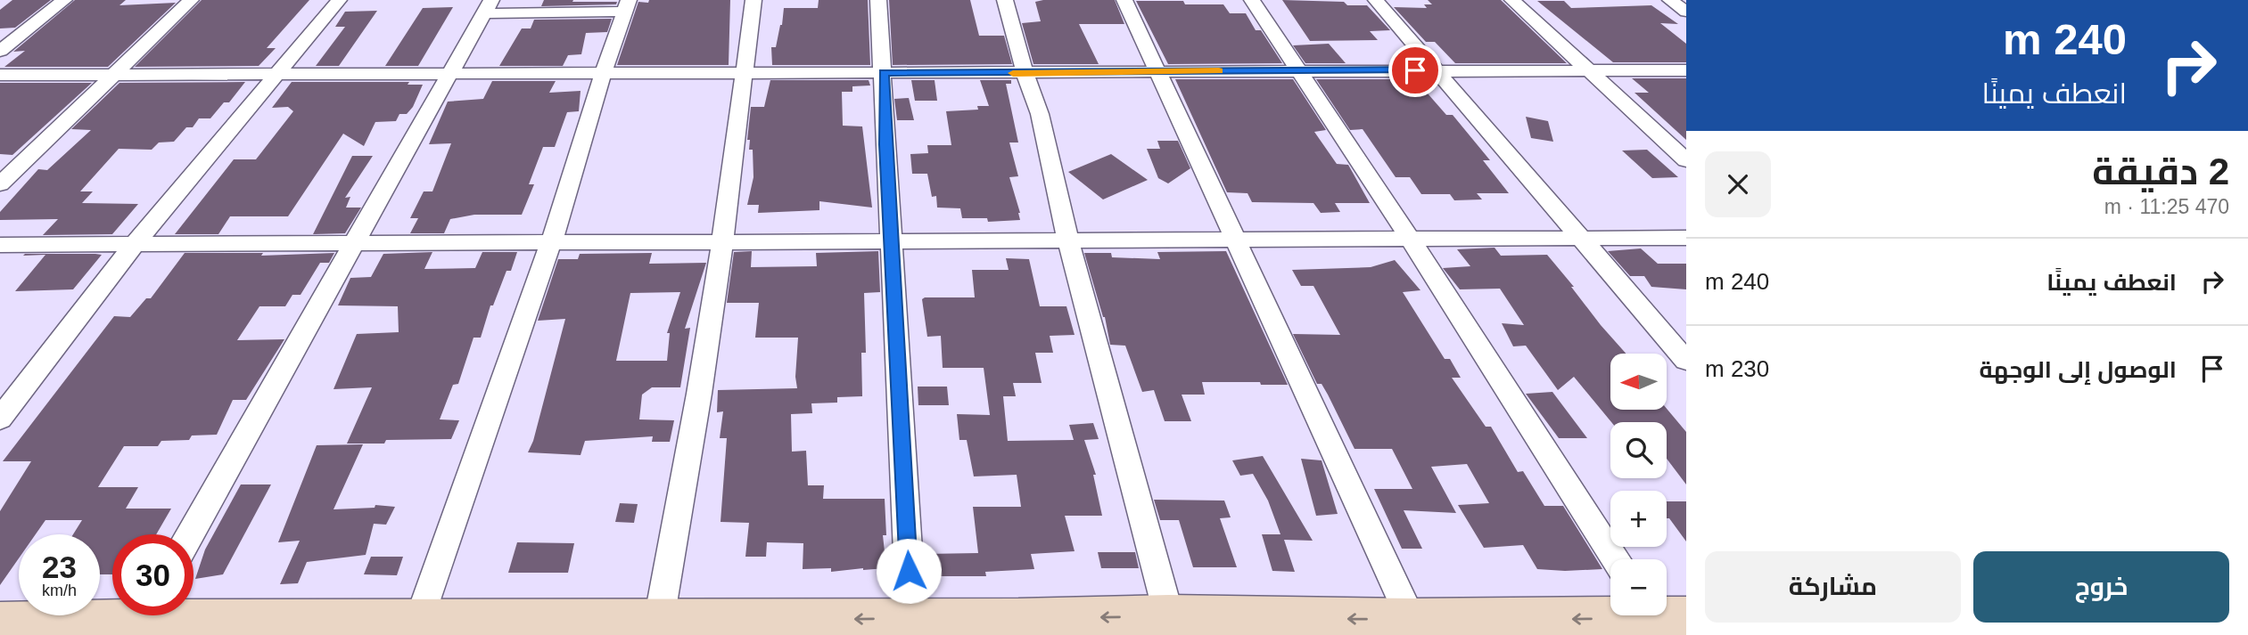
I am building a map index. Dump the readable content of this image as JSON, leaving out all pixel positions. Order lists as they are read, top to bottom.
{
  "north": "left",
  "page": {
    "turn": ["240 m", "انعطف يمينًا"],
    "heading": ["2 دقيقة", "470 m · 11:25"],
    "list": [
      {
        "name": "انعطف يمينًا",
        "value": "240 m"
      },
      {
        "name": "الوصول إلى الوجهة",
        "value": "230 m"
      }
    ],
    "map_buttons": ["+", "−"],
    "speed": "23 km/h",
    "limit": "30",
    "buttons": ["خروج", "مشاركة"]
  }
}
